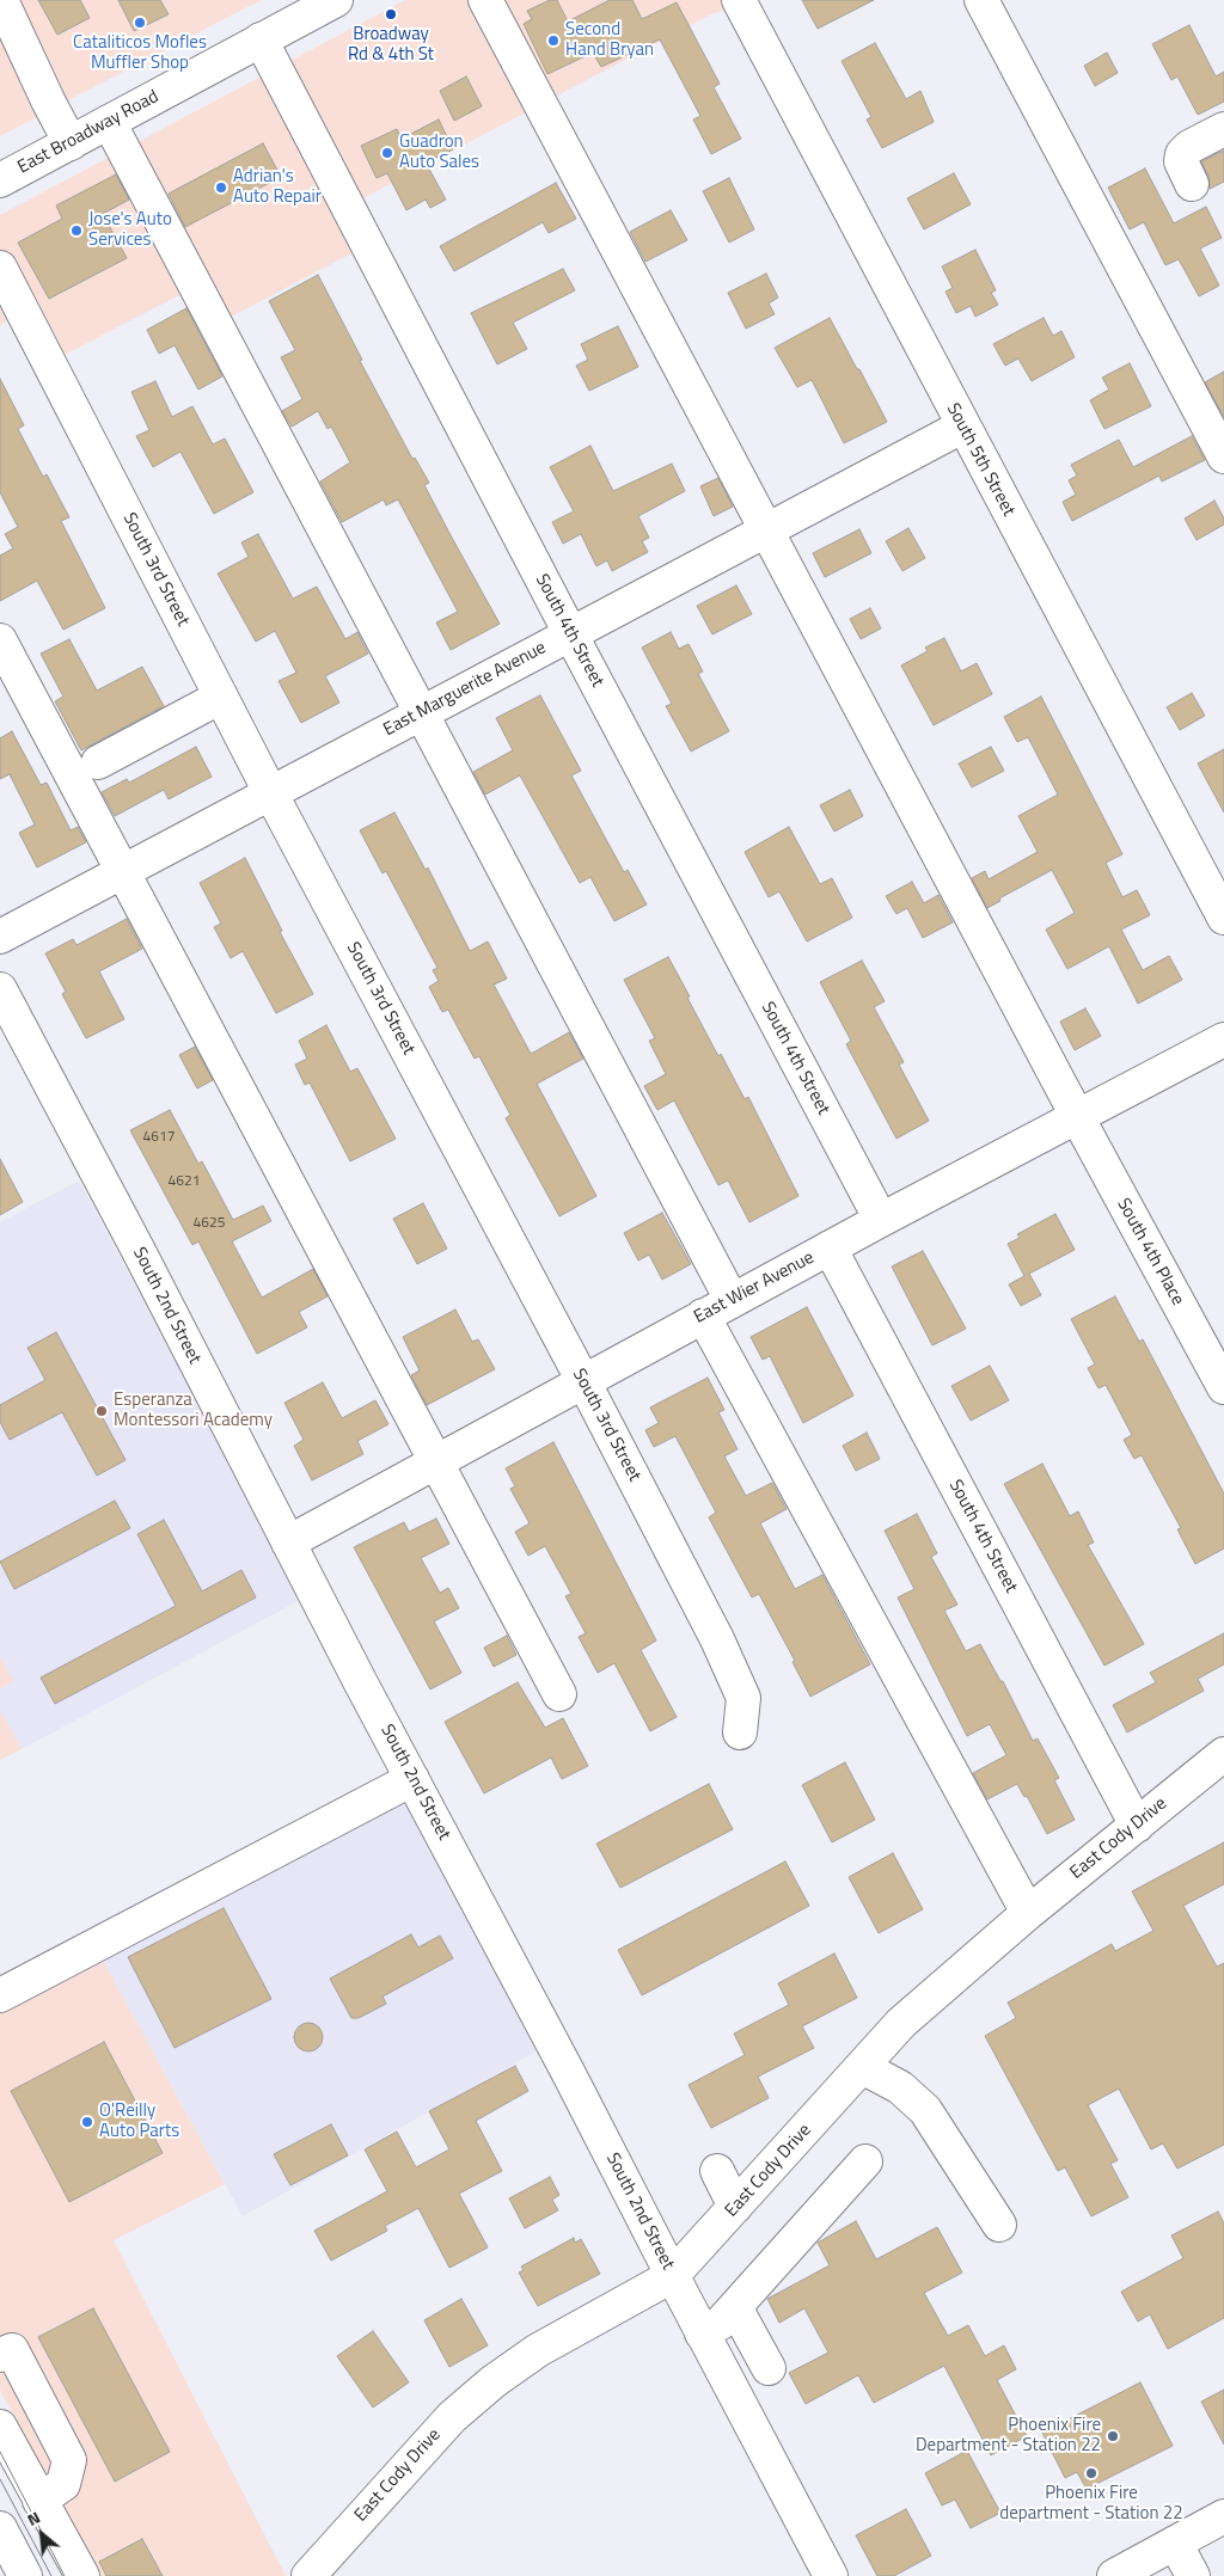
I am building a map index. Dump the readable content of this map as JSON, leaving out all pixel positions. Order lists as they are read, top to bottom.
{
  "streets": {
    "street": [
      "East Broadway Road",
      "South 5th Street",
      "South 3rd Street",
      "South 4th Street",
      "East Marguerite Avenue",
      "South 4th Place",
      "East Wier Avenue",
      "South 2nd Street",
      "East Cody Drive"
    ]
  },
  "crossings": [
    ["East Broadway Road", "South 4th Street"],
    ["South 5th Street", "East Marguerite Avenue"],
    ["South 3rd Street", "East Marguerite Avenue"],
    ["South 3rd Street", "East Wier Avenue"],
    ["South 4th Street", "East Marguerite Avenue"],
    ["South 4th Street", "East Wier Avenue"],
    ["South 4th Street", "East Cody Drive"],
    ["East Marguerite Avenue", "South 4th Place"],
    ["South 4th Place", "East Wier Avenue"],
    ["East Wier Avenue", "South 2nd Street"],
    ["South 2nd Street", "East Cody Drive"]
  ],
  "places": [
    "Broadway Rd & 4th St",
    "Cataliticos Mofles Muffler Shop",
    "Second Hand Bryan",
    "Guadron Auto Sales",
    "Adrian's Auto Repair",
    "Jose's Auto Services",
    "Esperanza Montessori Academy",
    "O'Reilly Auto Parts",
    "Phoenix Fire Department - Station 22",
    "Phoenix Fire department - Station 22"
  ],
  "house_numbers": ["4617", "4621", "4625"],
  "north": "top left"
}
